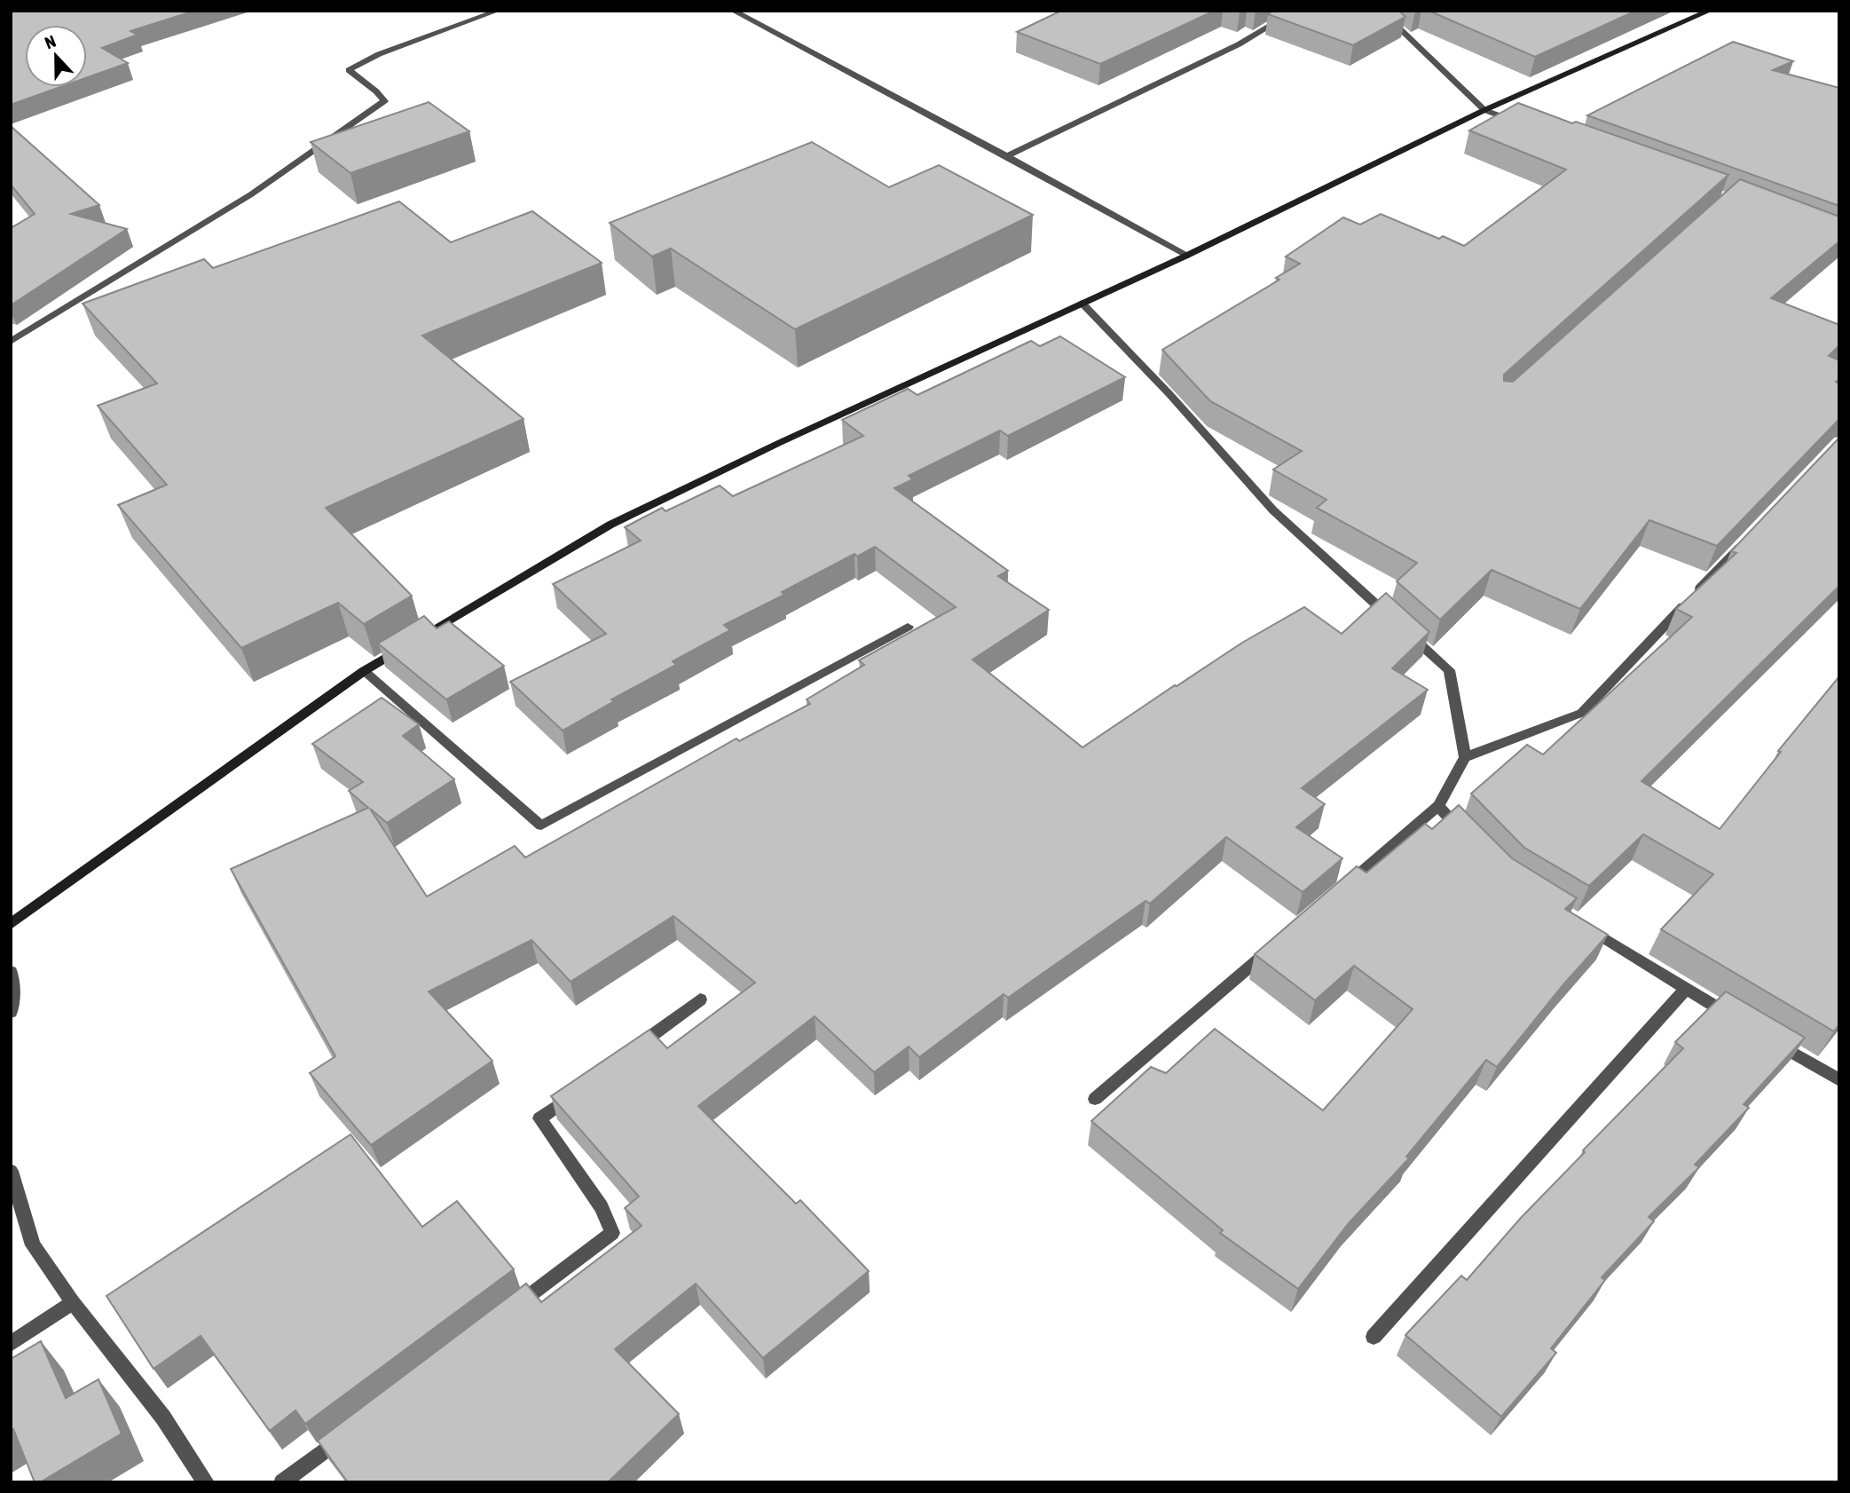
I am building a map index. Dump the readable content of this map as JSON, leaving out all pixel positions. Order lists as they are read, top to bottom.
{
  "north": "top"
}
